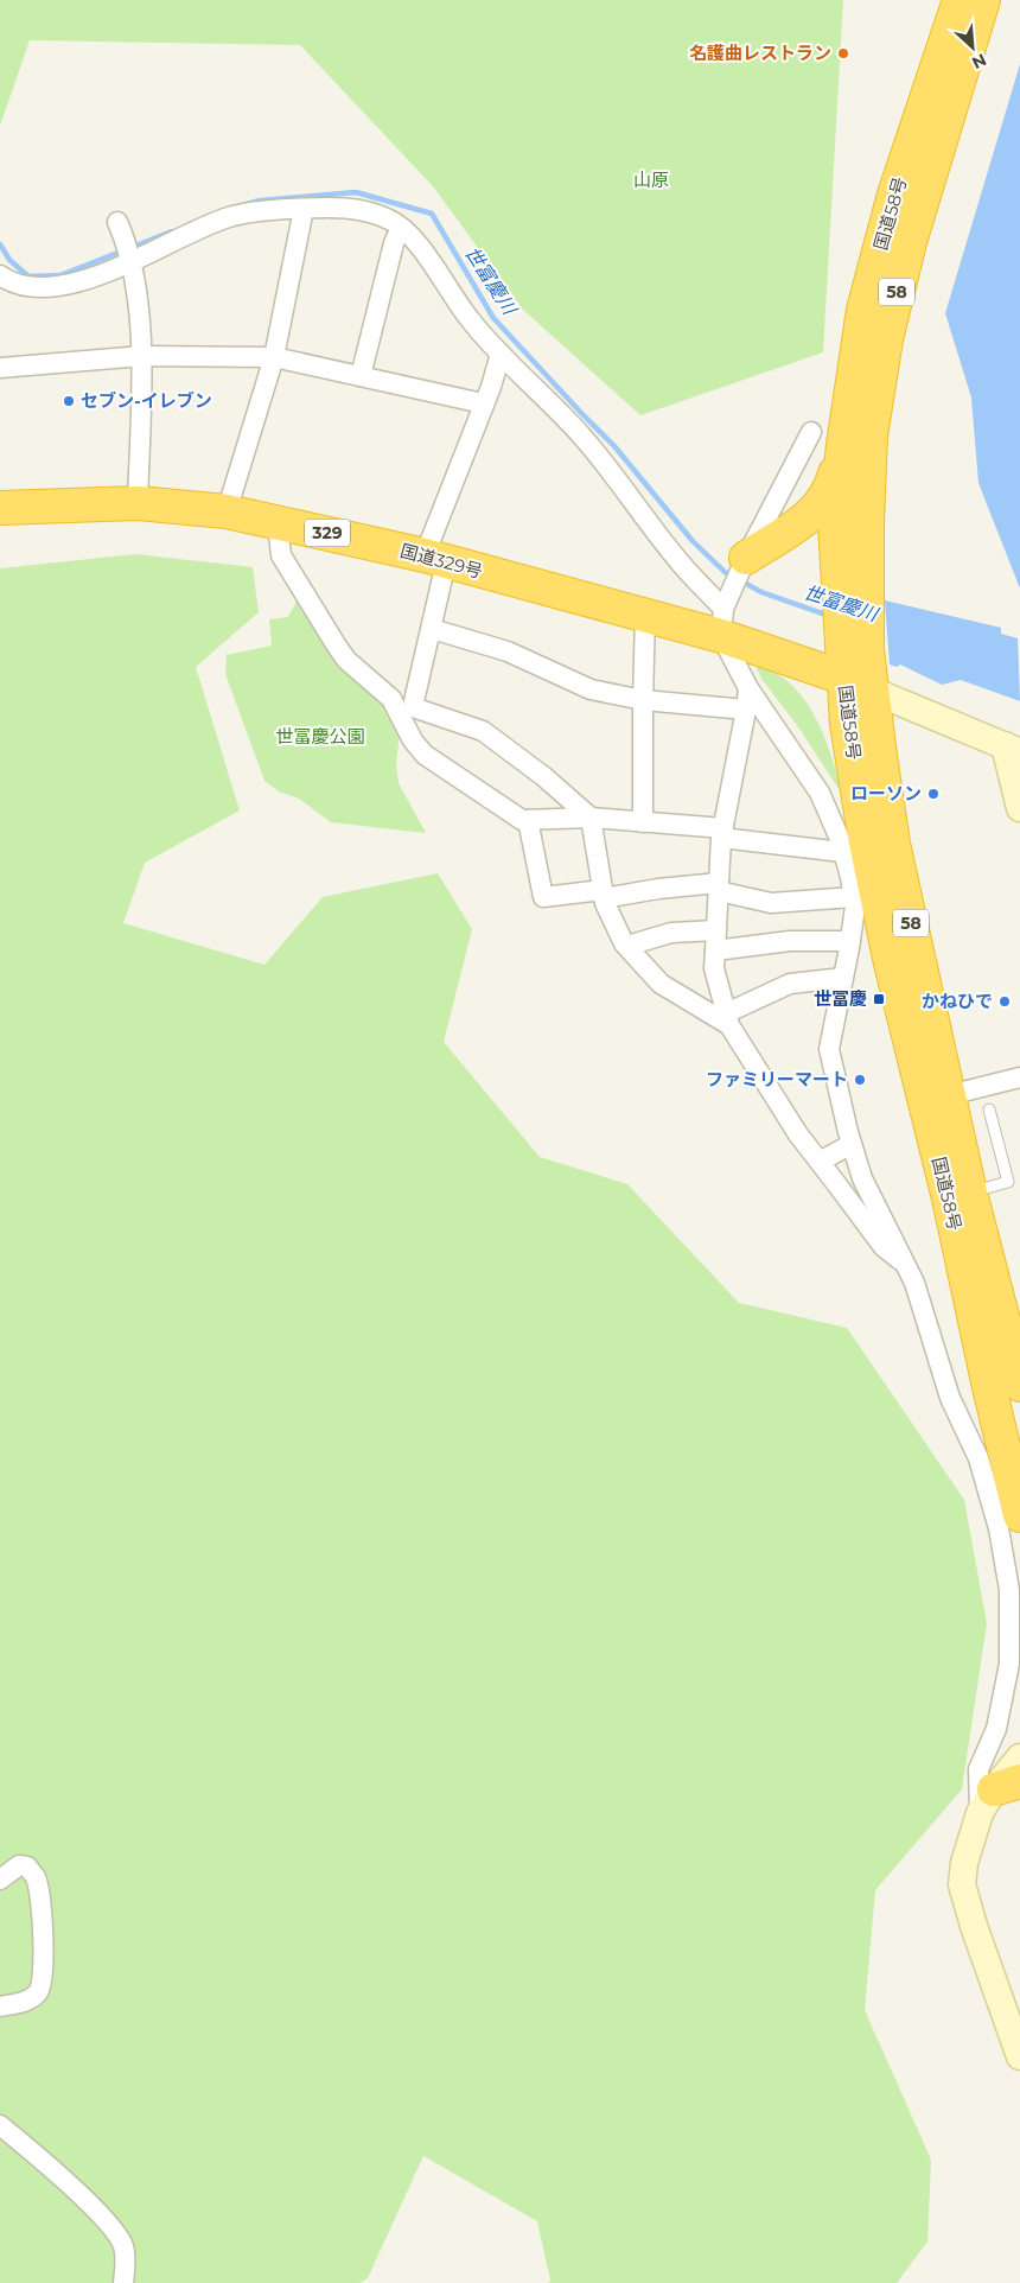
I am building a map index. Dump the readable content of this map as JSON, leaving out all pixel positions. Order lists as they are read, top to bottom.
{
  "streets": {
    "highway": [
      "国道58号",
      "58",
      "329",
      "国道329号"
    ]
  },
  "crossings": [
    ["国道58号", "国道329号"]
  ],
  "water": ["世富慶川"],
  "parks": ["山原", "世冨慶公園"],
  "places": {
    "other": [
      "名護曲レストラン",
      "セブン-イレブン",
      "ローソン",
      "かねひで",
      "ファミリーマート"
    ],
    "transit": ["世冨慶"]
  },
  "north": "bottom right"
}
